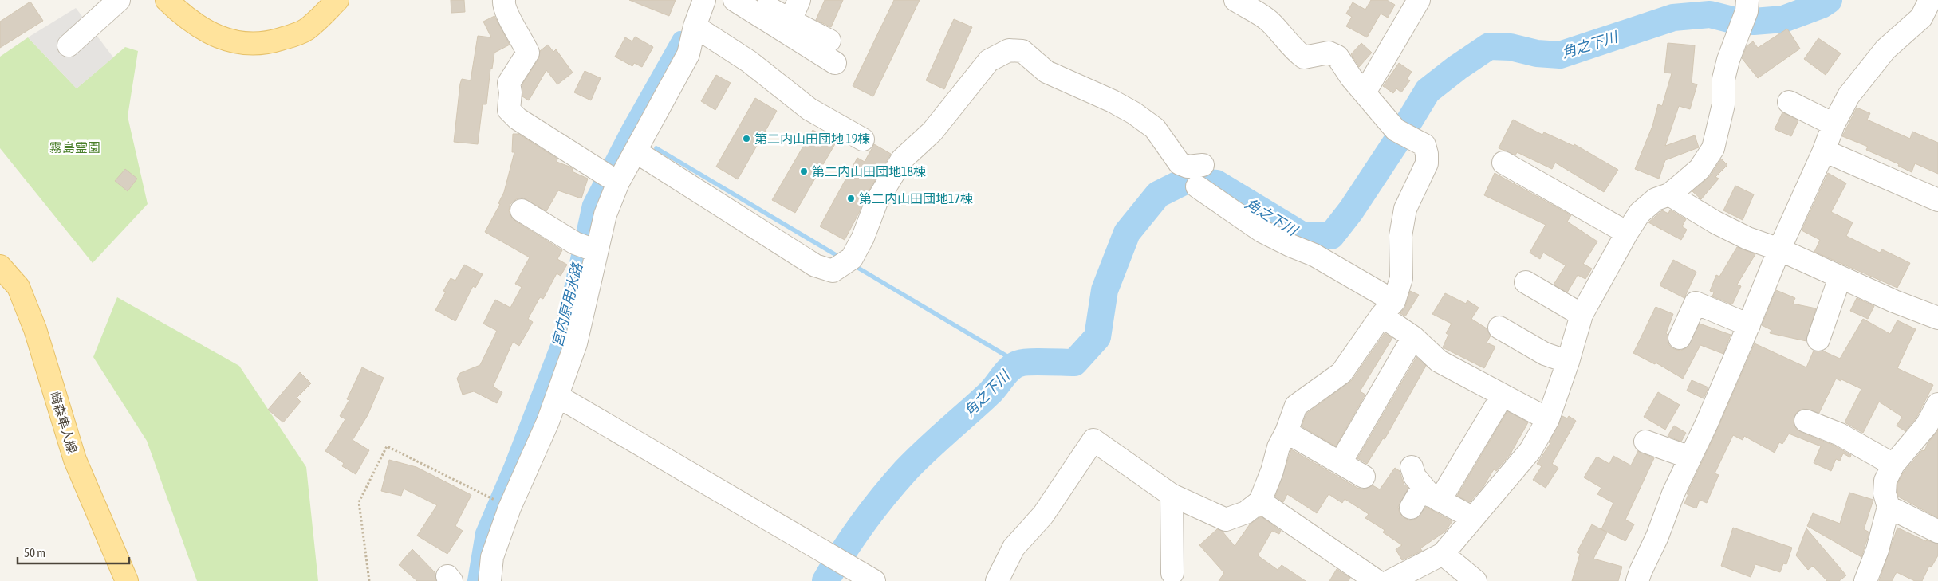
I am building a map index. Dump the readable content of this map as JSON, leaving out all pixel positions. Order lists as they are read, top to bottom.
{
  "streets": {
    "main road": ["崎森隼人線"]
  },
  "water": ["角之下川", "宮内原用水路"],
  "parks": ["霧島霊園"],
  "places": ["第二内山田団地 19棟", "第二内山田団地18棟", "第二内山田団地17棟"],
  "scale_bar": "50 m"
}
